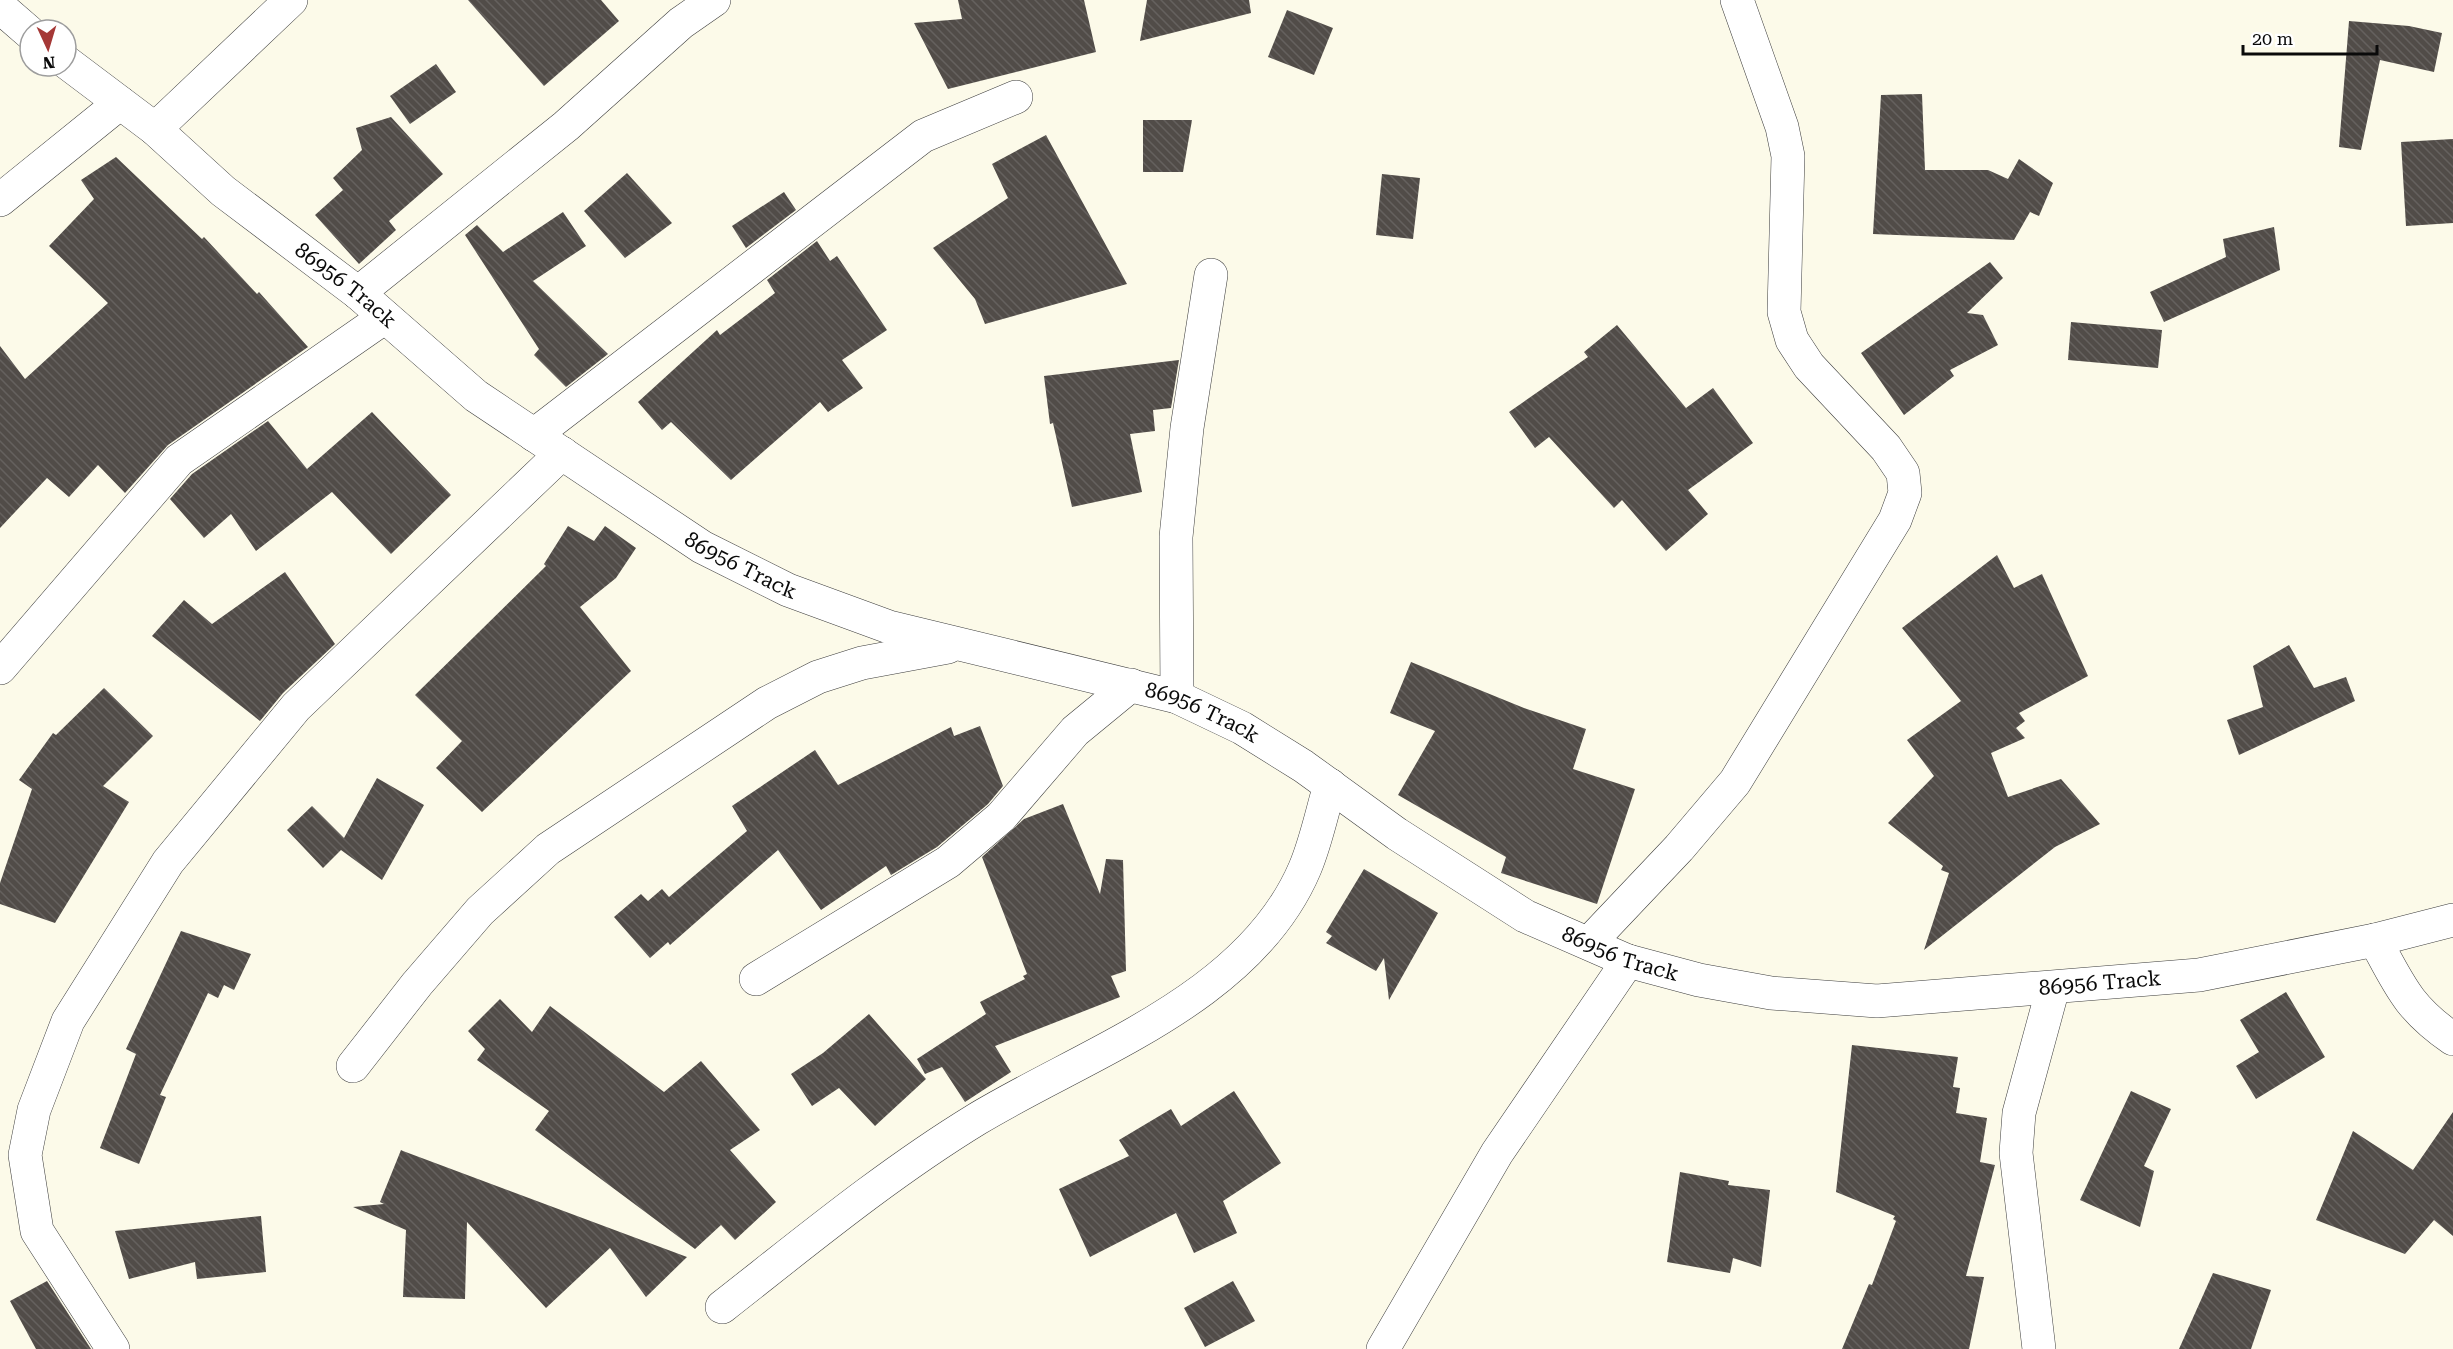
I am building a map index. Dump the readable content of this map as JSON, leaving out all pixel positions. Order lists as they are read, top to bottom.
{
  "streets": {
    "street": ["86956 Track"]
  },
  "scale_bar": "20 m",
  "north": "bottom"
}
